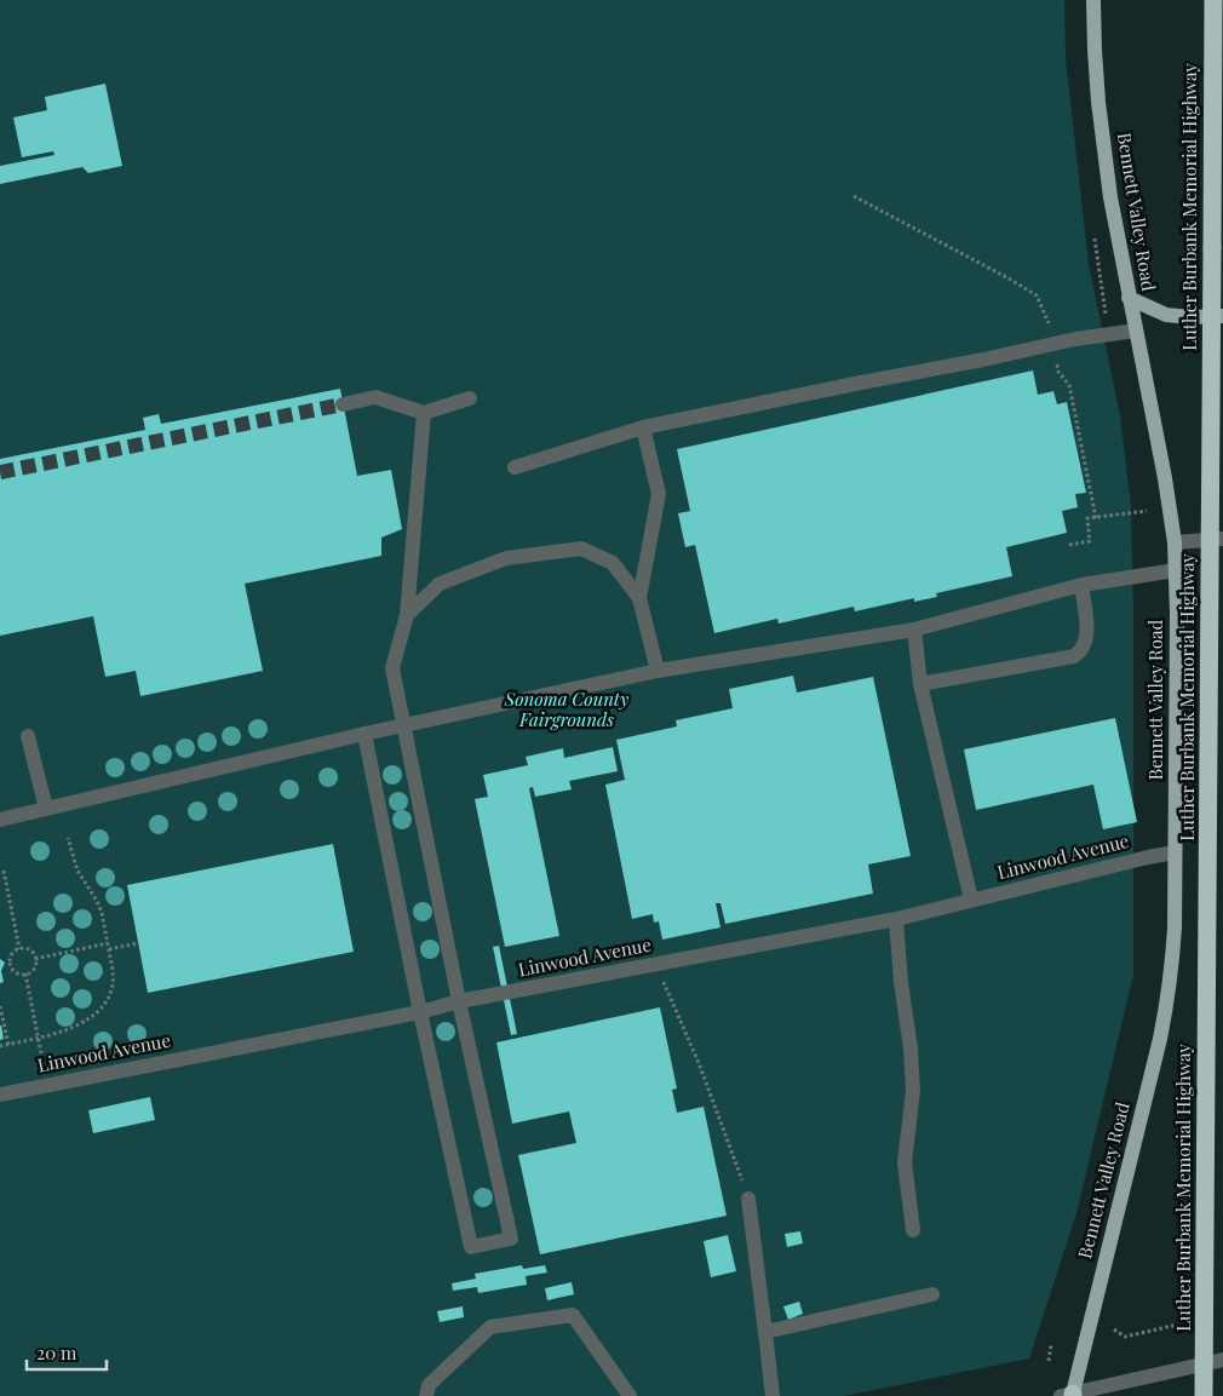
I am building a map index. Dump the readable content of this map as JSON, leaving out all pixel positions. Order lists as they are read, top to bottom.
{
  "streets": {
    "highway": ["Luther Burbank Memorial Highway"],
    "main road": ["Bennett Valley Road"],
    "street": ["Linwood Avenue"]
  },
  "crossings": [
    ["Bennett Valley Road", "Linwood Avenue"]
  ],
  "parks": ["Sonoma County Fairgrounds"],
  "scale_bar": "20 m"
}
